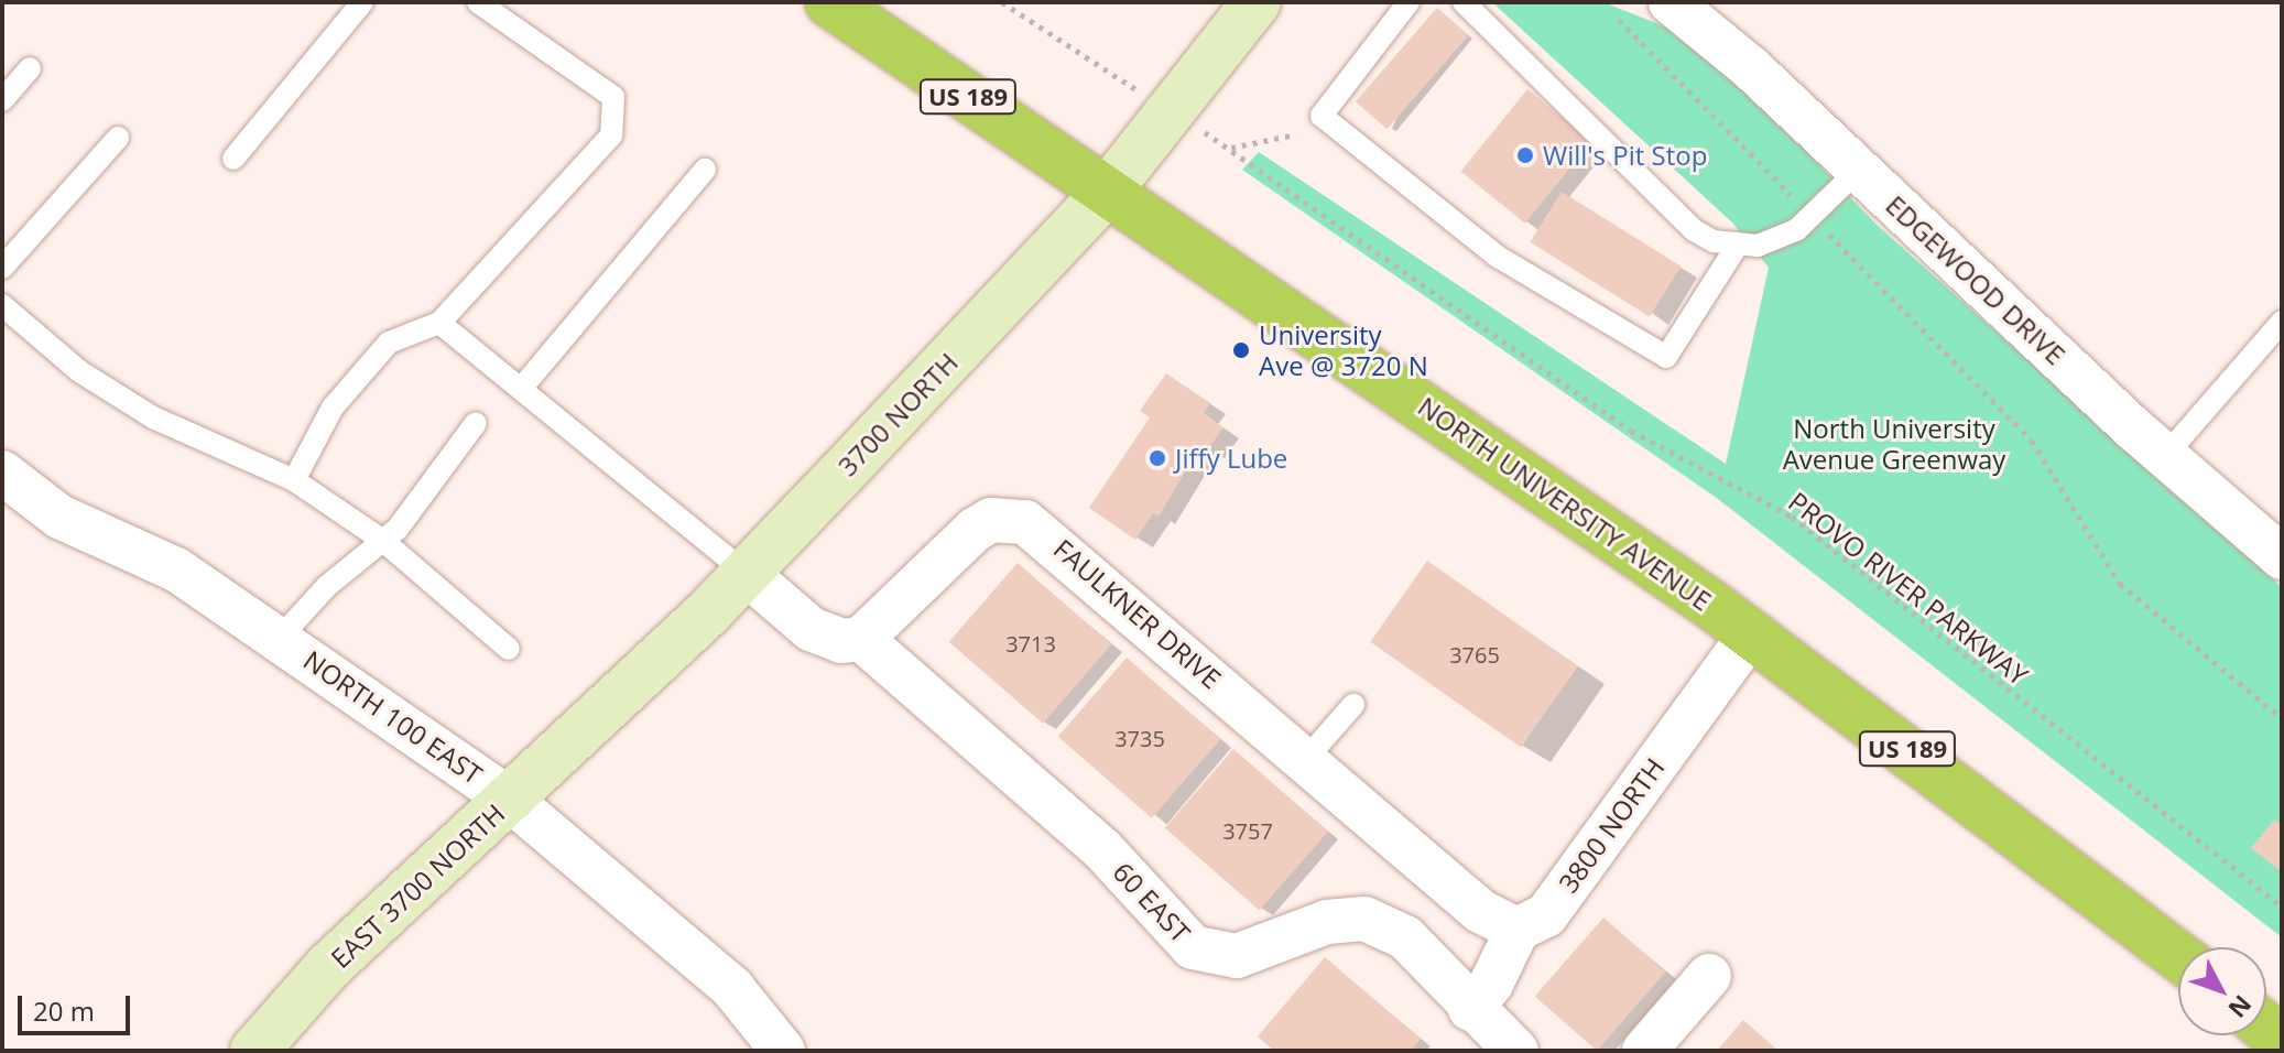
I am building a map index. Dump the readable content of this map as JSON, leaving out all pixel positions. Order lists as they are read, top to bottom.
{
  "streets": {
    "highway": ["US 189", "NORTH UNIVERSITY AVENUE"],
    "main road": ["3700 NORTH", "EAST 3700 NORTH"],
    "street": [
      "EDGEWOOD DRIVE",
      "FAULKNER DRIVE",
      "NORTH 100 EAST",
      "3800 NORTH",
      "60 EAST"
    ],
    "path": ["PROVO RIVER PARKWAY"]
  },
  "crossings": [
    ["3700 NORTH", "NORTH UNIVERSITY AVENUE"],
    ["3700 NORTH", "PROVO RIVER PARKWAY"],
    ["3700 NORTH", "NORTH 100 EAST"],
    ["3700 NORTH", "EAST 3700 NORTH"],
    ["NORTH UNIVERSITY AVENUE", "3800 NORTH"],
    ["FAULKNER DRIVE", "3800 NORTH"],
    ["FAULKNER DRIVE", "60 EAST"],
    ["NORTH 100 EAST", "EAST 3700 NORTH"],
    ["3800 NORTH", "60 EAST"]
  ],
  "parks": ["North University Avenue Greenway"],
  "places": ["Will's Pit Stop", "University Ave @ 3720 N", "Jiffy Lube"],
  "house_numbers": [
    "3713",
    "3765",
    "3735",
    "3757"
  ],
  "scale_bar": "20 m",
  "north": "bottom right"
}
